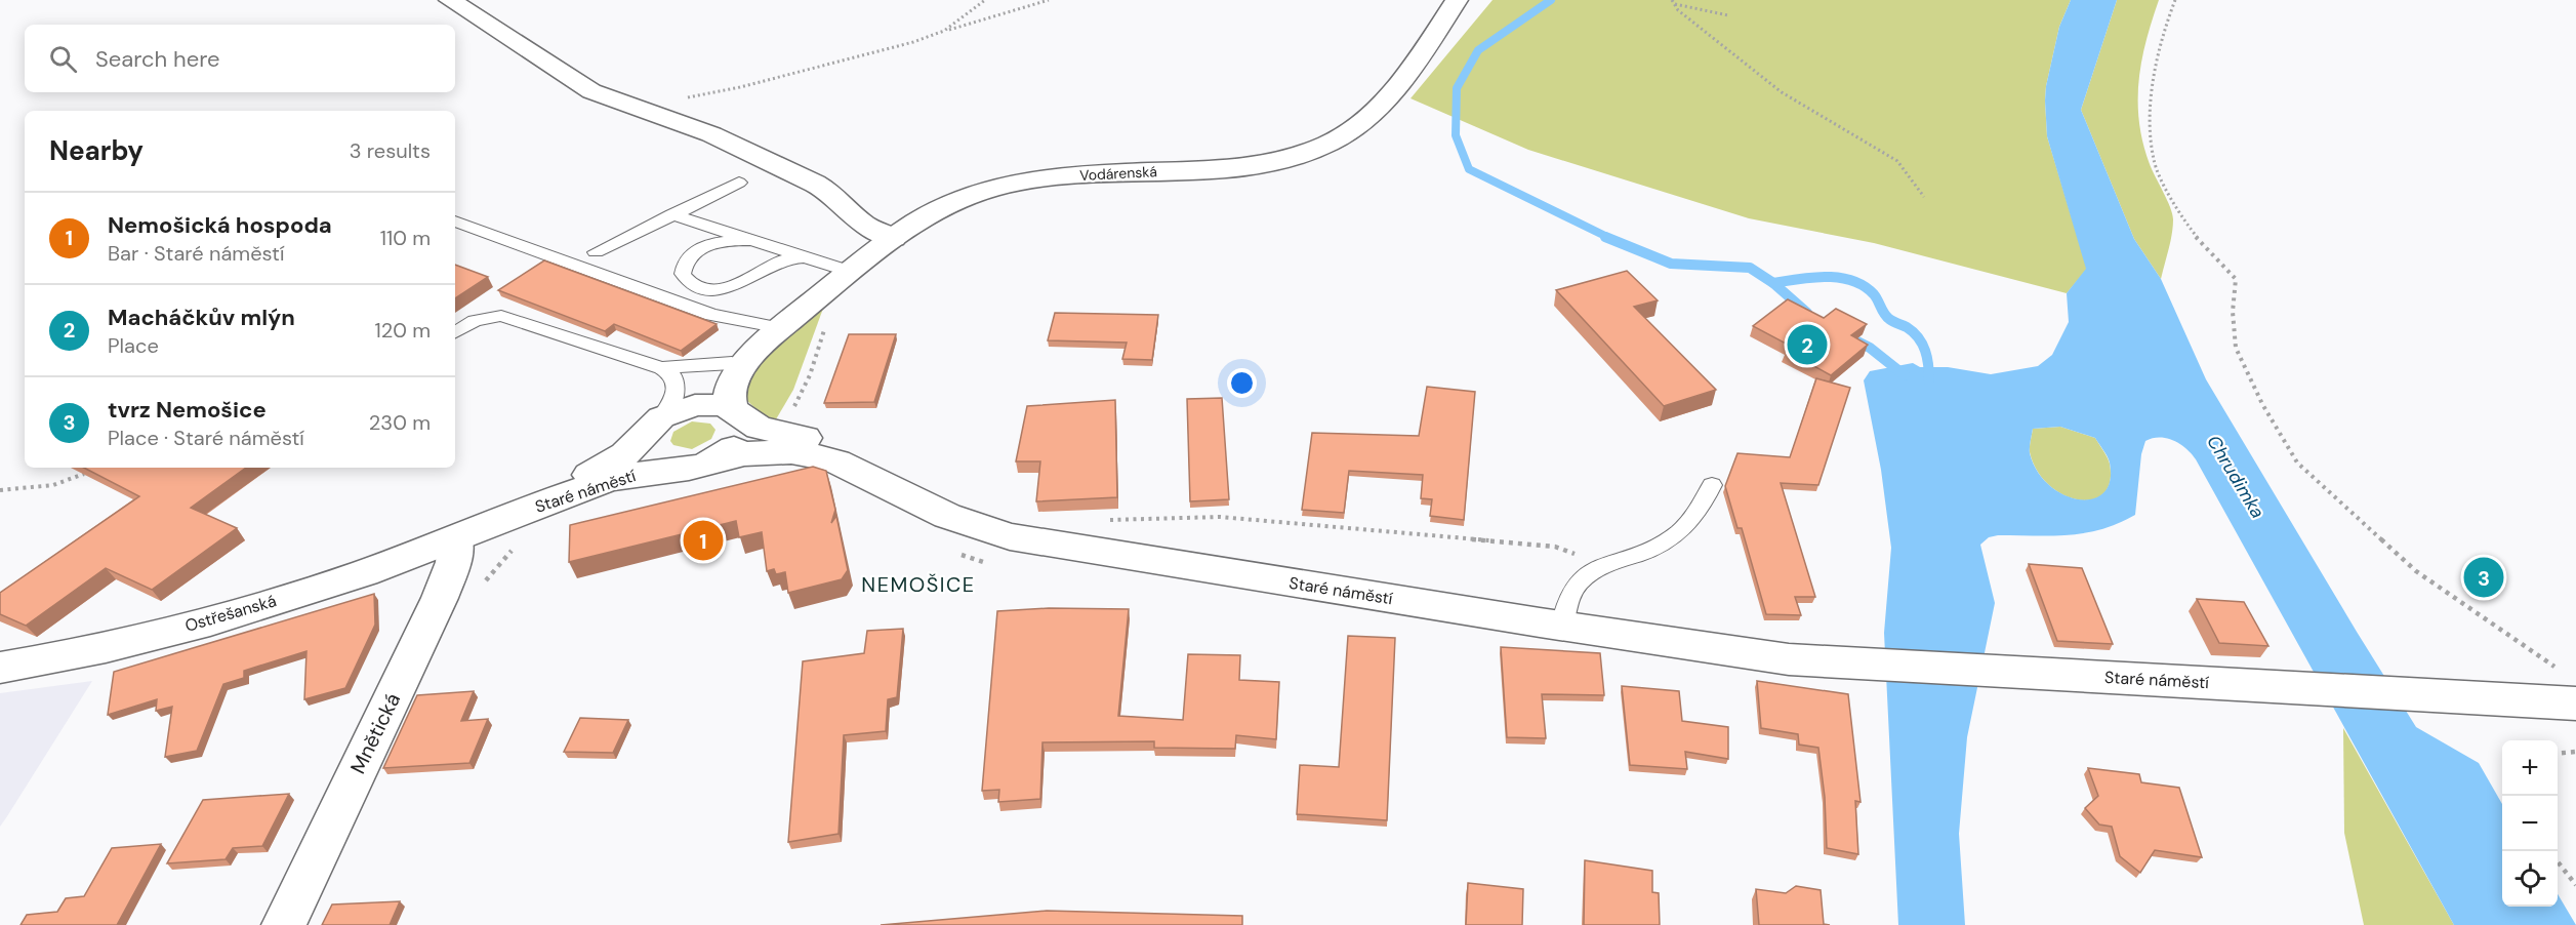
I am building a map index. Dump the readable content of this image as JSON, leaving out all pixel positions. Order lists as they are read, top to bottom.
{
  "streets": {
    "street": [
      "Vodárenská",
      "Staré náměstí",
      "Ostřešanská",
      "Mnětická"
    ]
  },
  "crossings": [
    ["Vodárenská", "Staré náměstí"],
    ["Staré náměstí", "Ostřešanská"],
    ["Staré náměstí", "Mnětická"],
    ["Ostřešanská", "Mnětická"]
  ],
  "districts": ["NEMOŠICE"],
  "water": ["Chrudimka"],
  "page": {
    "search": "Search here",
    "heading": ["Nearby", "3 results"],
    "list": [
      {
        "mark": "1",
        "name": "Nemošická hospoda",
        "note": "Bar · Staré náměstí",
        "value": "110 m"
      },
      {
        "mark": "2",
        "name": "Macháčkův mlýn",
        "note": "Place",
        "value": "120 m"
      },
      {
        "mark": "3",
        "name": "tvrz Nemošice",
        "note": "Place · Staré náměstí",
        "value": "230 m"
      }
    ],
    "pins": ["2", "1", "3"],
    "map_buttons": ["+", "−"]
  }
}
